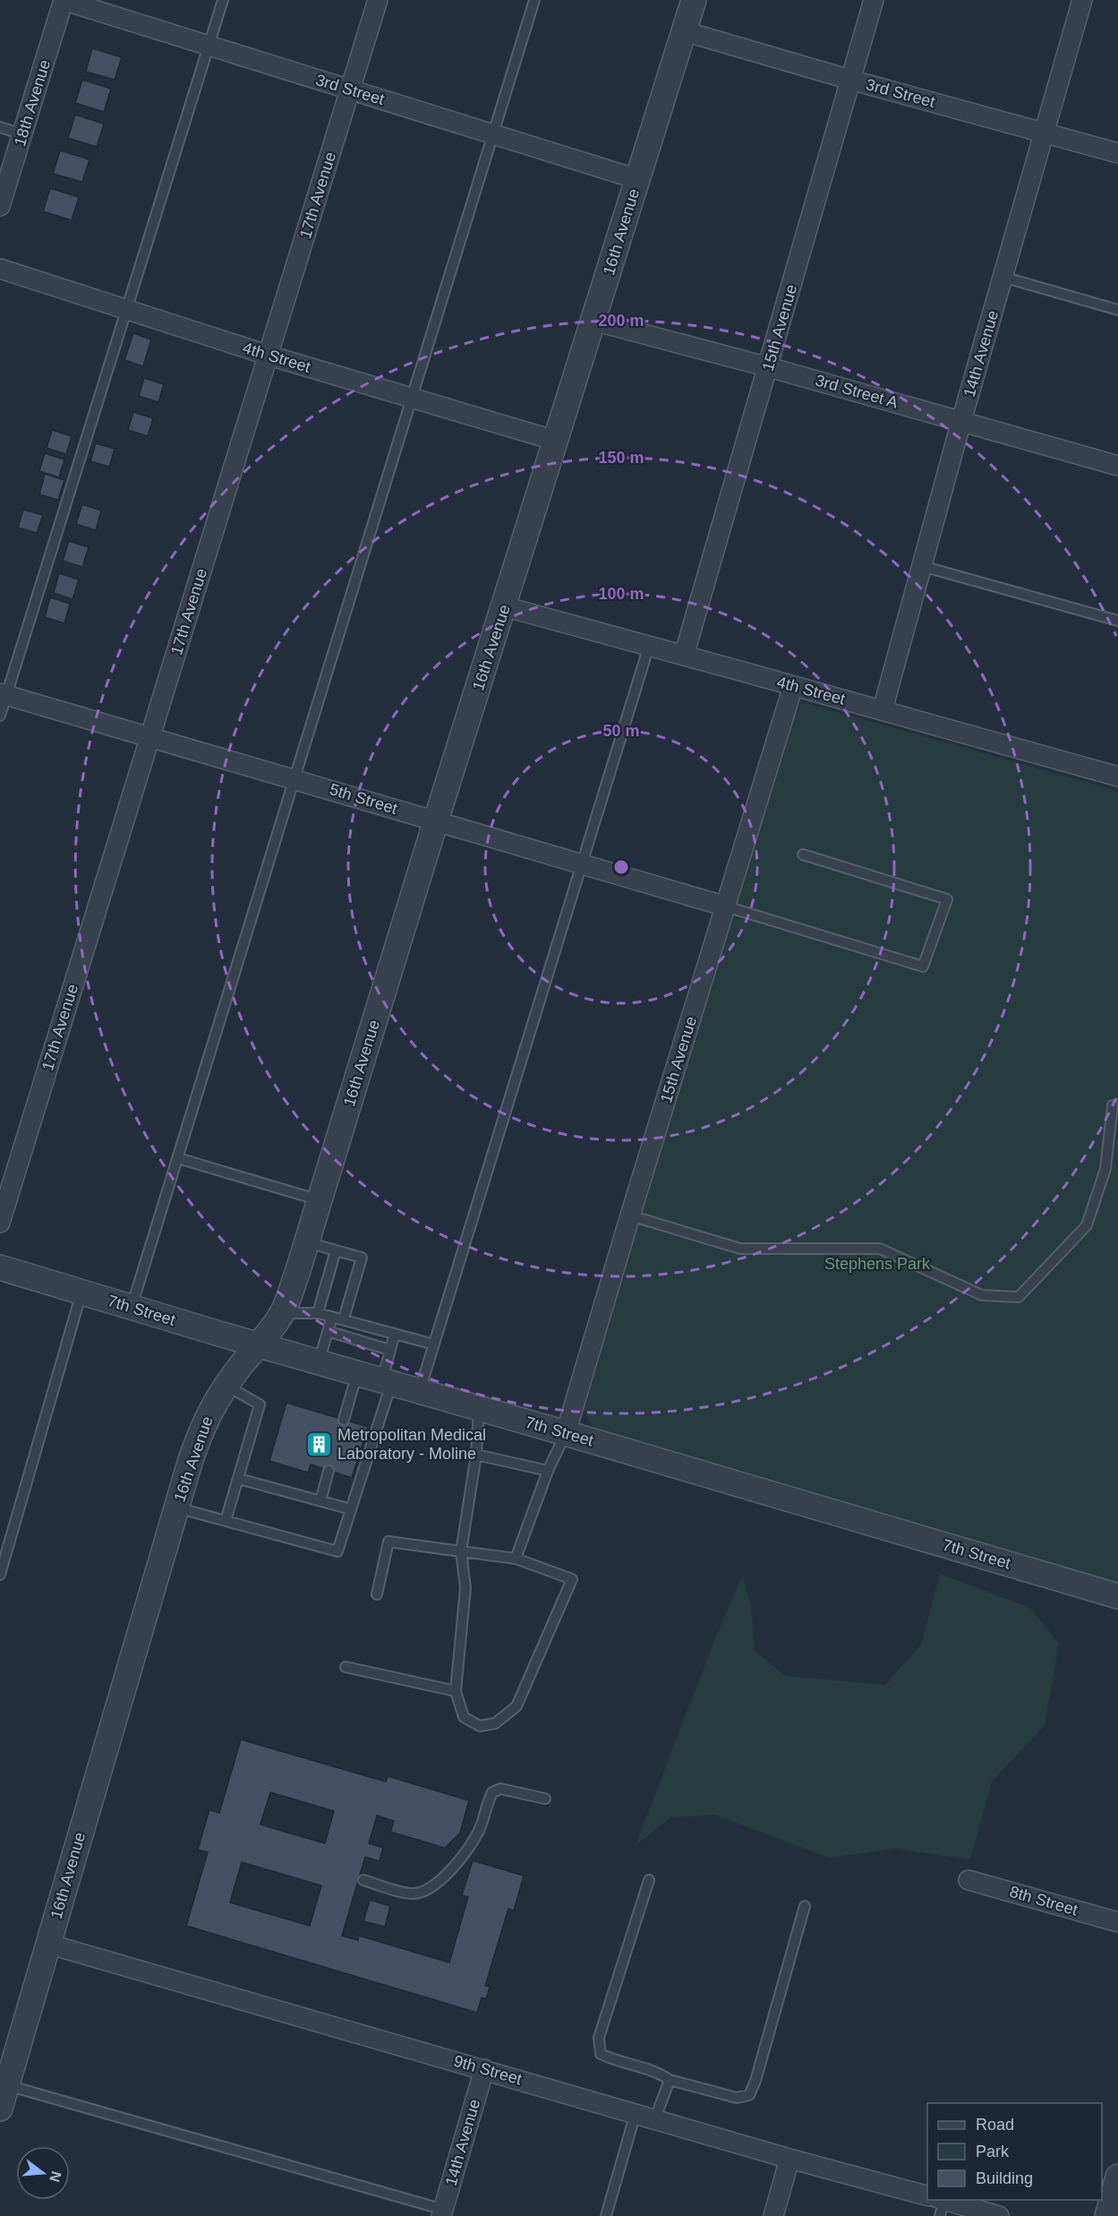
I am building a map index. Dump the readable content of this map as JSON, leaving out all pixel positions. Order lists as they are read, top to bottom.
{
  "streets": {
    "street": [
      "3rd Street",
      "18th Avenue",
      "17th Avenue",
      "16th Avenue",
      "15th Avenue",
      "14th Avenue",
      "4th Street",
      "3rd Street A",
      "5th Street",
      "7th Street",
      "8th Street",
      "9th Street"
    ]
  },
  "crossings": [
    ["3rd Street", "18th Avenue"],
    ["3rd Street", "17th Avenue"],
    ["3rd Street", "16th Avenue"],
    ["3rd Street", "15th Avenue"],
    ["3rd Street", "14th Avenue"],
    ["17th Avenue", "4th Street"],
    ["17th Avenue", "5th Street"],
    ["16th Avenue", "4th Street"],
    ["16th Avenue", "3rd Street A"],
    ["16th Avenue", "5th Street"],
    ["16th Avenue", "7th Street"],
    ["16th Avenue", "9th Street"],
    ["15th Avenue", "4th Street"],
    ["15th Avenue", "3rd Street A"],
    ["15th Avenue", "5th Street"],
    ["15th Avenue", "7th Street"],
    ["14th Avenue", "4th Street"],
    ["14th Avenue", "3rd Street A"],
    ["14th Avenue", "9th Street"]
  ],
  "parks": ["Stephens Park"],
  "places": {
    "building": ["Metropolitan Medical Laboratory - Moline"]
  },
  "legend": ["Road", "Park", "Building"],
  "north": "right",
  "rings": [
    "200 m",
    "150 m",
    "100 m",
    "50 m"
  ]
}
